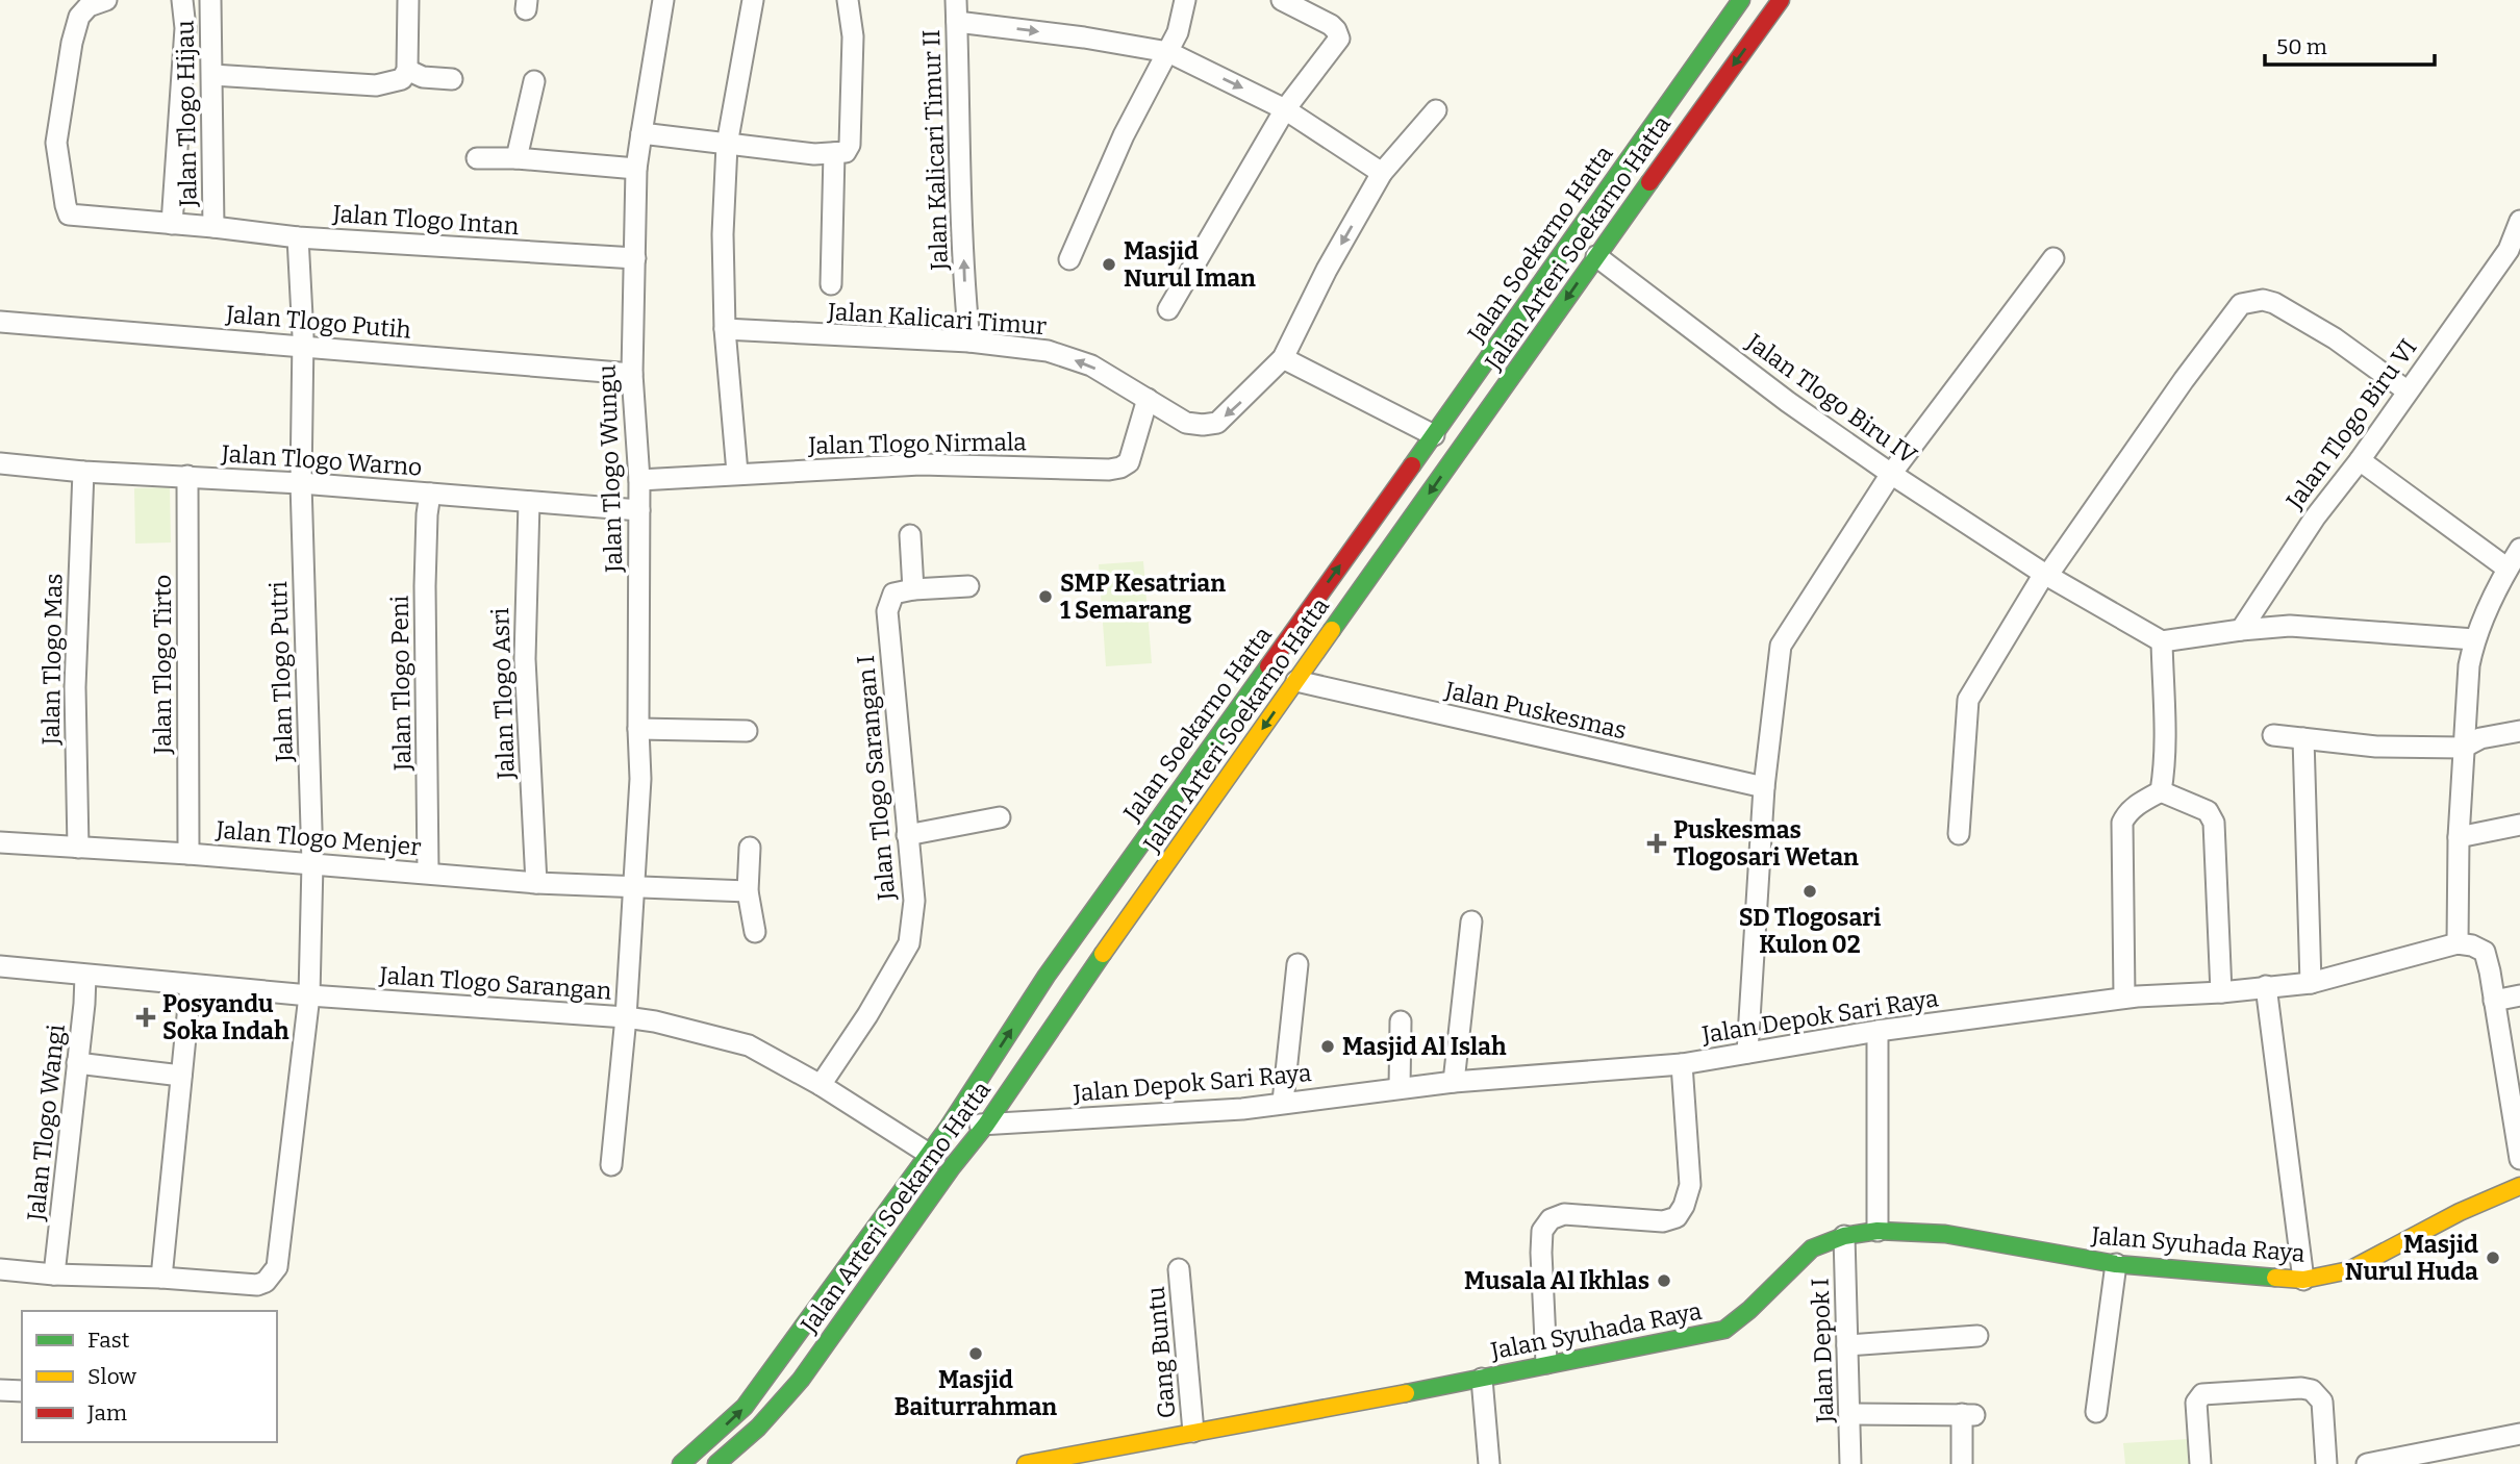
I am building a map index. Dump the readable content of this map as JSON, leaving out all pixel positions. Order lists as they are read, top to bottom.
{
  "streets": {
    "main road": ["Jalan Arteri Soekarno Hatta", "Jalan Soekarno Hatta", "Jalan Syuhada Raya"],
    "street": [
      "Jalan Tlogo Hijau",
      "Jalan Kalicari Timur II",
      "Jalan Tlogo Intan",
      "Jalan Kalicari Timur",
      "Jalan Tlogo Putih",
      "Jalan Tlogo Biru IV",
      "Jalan Tlogo Biru VI",
      "Jalan Tlogo Nirmala",
      "Jalan Tlogo Warno",
      "Jalan Tlogo Wungu",
      "Jalan Tlogo Mas",
      "Jalan Tlogo Tirto",
      "Jalan Tlogo Putri",
      "Jalan Tlogo Peni",
      "Jalan Tlogo Asri",
      "Jalan Puskesmas",
      "Jalan Tlogo Sarangan I",
      "Jalan Tlogo Menjer",
      "Jalan Tlogo Sarangan",
      "Jalan Depok Sari Raya",
      "Jalan Tlogo Wangi",
      "Jalan Depok I",
      "Gang Buntu"
    ]
  },
  "crossings": [
    ["Jalan Tlogo Hijau", "Jalan Tlogo Intan"],
    ["Jalan Kalicari Timur II", "Jalan Kalicari Timur"],
    ["Jalan Tlogo Intan", "Jalan Tlogo Wungu"],
    ["Jalan Tlogo Intan", "Jalan Tlogo Putri"],
    ["Jalan Arteri Soekarno Hatta", "Jalan Tlogo Biru IV"],
    ["Jalan Arteri Soekarno Hatta", "Jalan Puskesmas"],
    ["Jalan Arteri Soekarno Hatta", "Jalan Tlogo Sarangan"],
    ["Jalan Arteri Soekarno Hatta", "Jalan Depok Sari Raya"],
    ["Jalan Soekarno Hatta", "Jalan Tlogo Sarangan"],
    ["Jalan Soekarno Hatta", "Jalan Depok Sari Raya"],
    ["Jalan Kalicari Timur", "Jalan Tlogo Nirmala"],
    ["Jalan Tlogo Putih", "Jalan Tlogo Wungu"],
    ["Jalan Tlogo Putih", "Jalan Tlogo Putri"],
    ["Jalan Tlogo Nirmala", "Jalan Tlogo Wungu"],
    ["Jalan Tlogo Warno", "Jalan Tlogo Wungu"],
    ["Jalan Tlogo Warno", "Jalan Tlogo Mas"],
    ["Jalan Tlogo Warno", "Jalan Tlogo Tirto"],
    ["Jalan Tlogo Warno", "Jalan Tlogo Putri"],
    ["Jalan Tlogo Warno", "Jalan Tlogo Peni"],
    ["Jalan Tlogo Warno", "Jalan Tlogo Asri"],
    ["Jalan Tlogo Wungu", "Jalan Tlogo Menjer"],
    ["Jalan Tlogo Wungu", "Jalan Tlogo Sarangan"],
    ["Jalan Tlogo Mas", "Jalan Tlogo Menjer"],
    ["Jalan Tlogo Tirto", "Jalan Tlogo Menjer"],
    ["Jalan Tlogo Putri", "Jalan Tlogo Menjer"],
    ["Jalan Tlogo Putri", "Jalan Tlogo Sarangan"],
    ["Jalan Tlogo Peni", "Jalan Tlogo Menjer"],
    ["Jalan Tlogo Asri", "Jalan Tlogo Menjer"],
    ["Jalan Tlogo Sarangan I", "Jalan Tlogo Sarangan"],
    ["Jalan Tlogo Sarangan", "Jalan Tlogo Wangi"],
    ["Jalan Syuhada Raya", "Jalan Depok I"],
    ["Jalan Syuhada Raya", "Gang Buntu"]
  ],
  "one_way": ["Jalan Arteri Soekarno Hatta", "Jalan Soekarno Hatta"],
  "places": {
    "other": [
      "Masjid Nurul Iman",
      "SMP Kesatrian 1 Semarang",
      "SD Tlogosari Kulon 02",
      "Masjid Al Islah",
      "Masjid Nurul Huda",
      "Musala Al Ikhlas",
      "Masjid Baiturrahman"
    ],
    "health": ["Puskesmas Tlogosari Wetan", "Posyandu Soka Indah"]
  },
  "legend": ["Fast", "Slow", "Jam"],
  "scale_bar": "50 m"
}
